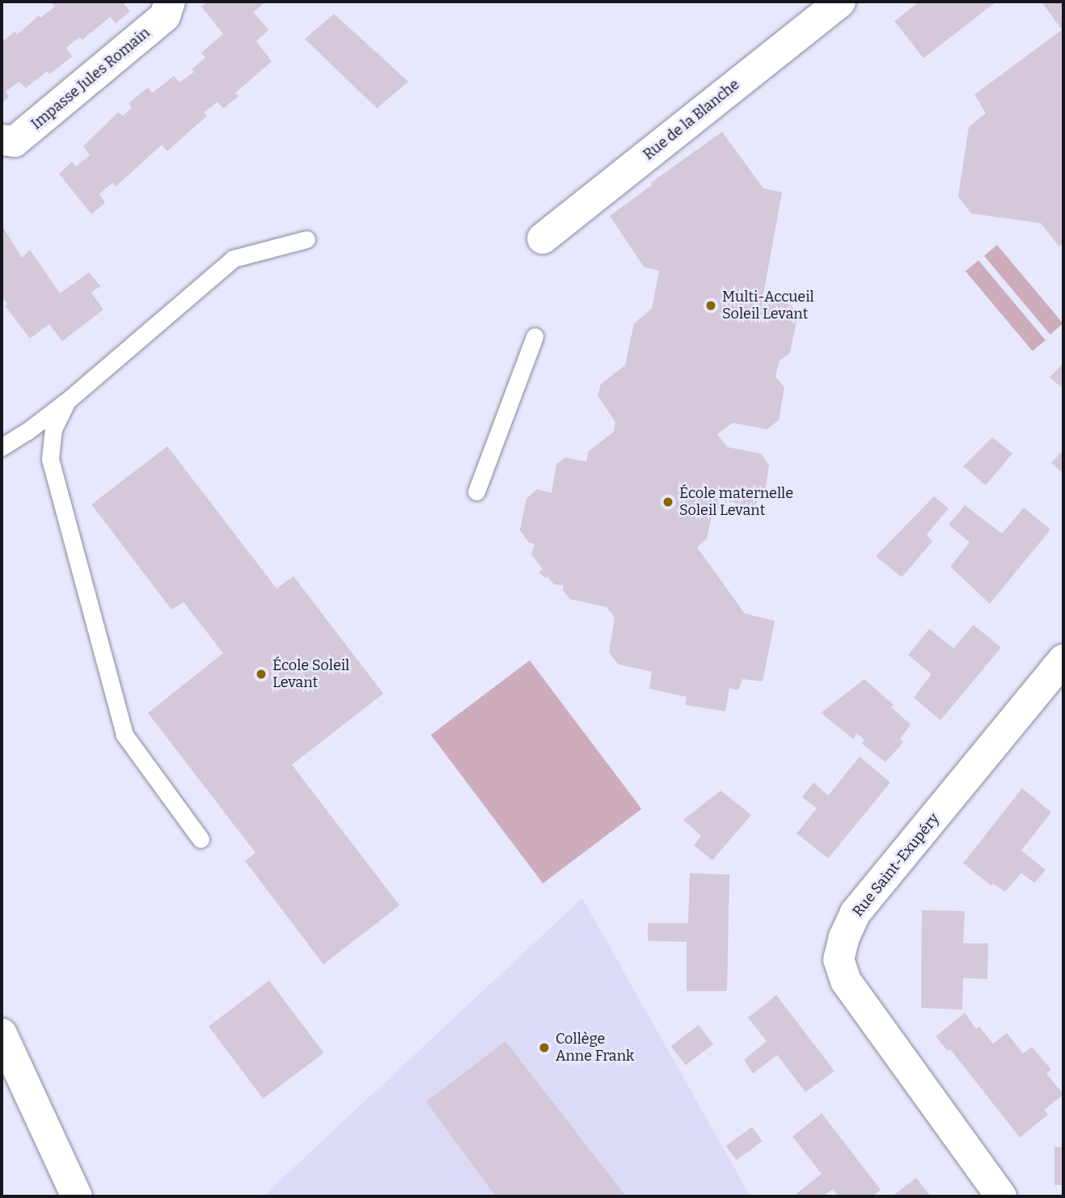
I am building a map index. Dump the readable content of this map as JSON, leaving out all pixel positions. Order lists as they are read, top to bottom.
{
  "streets": {
    "street": ["Impasse Jules Romain", "Rue de la Blanche", "Rue Saint-Exupéry"]
  },
  "places": [
    "Multi-Accueil Soleil Levant",
    "École maternelle Soleil Levant",
    "École Soleil Levant",
    "Collège Anne Frank"
  ]
}
